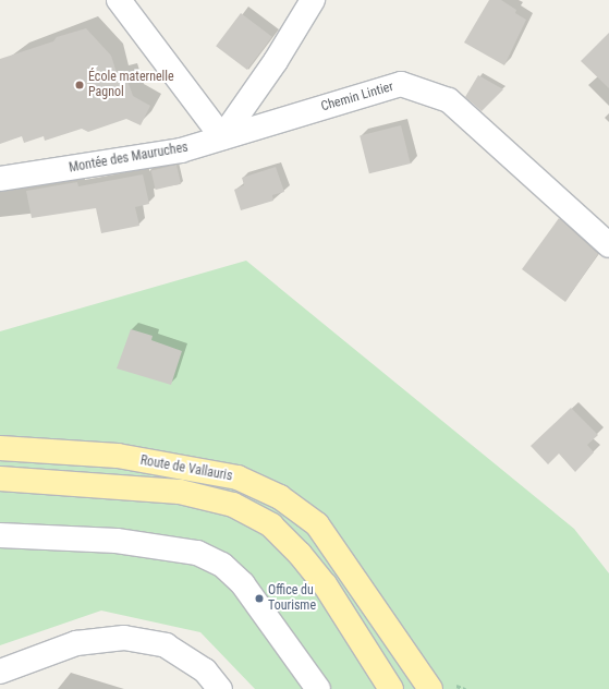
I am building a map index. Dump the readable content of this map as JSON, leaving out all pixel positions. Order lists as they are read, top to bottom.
{
  "streets": {
    "main road": ["Route de Vallauris"],
    "street": ["Chemin Lintier", "Montée des Mauruches"]
  },
  "crossings": [
    ["Chemin Lintier", "Montée des Mauruches"]
  ],
  "places": ["École maternelle Pagnol", "Office du Tourisme"]
}
